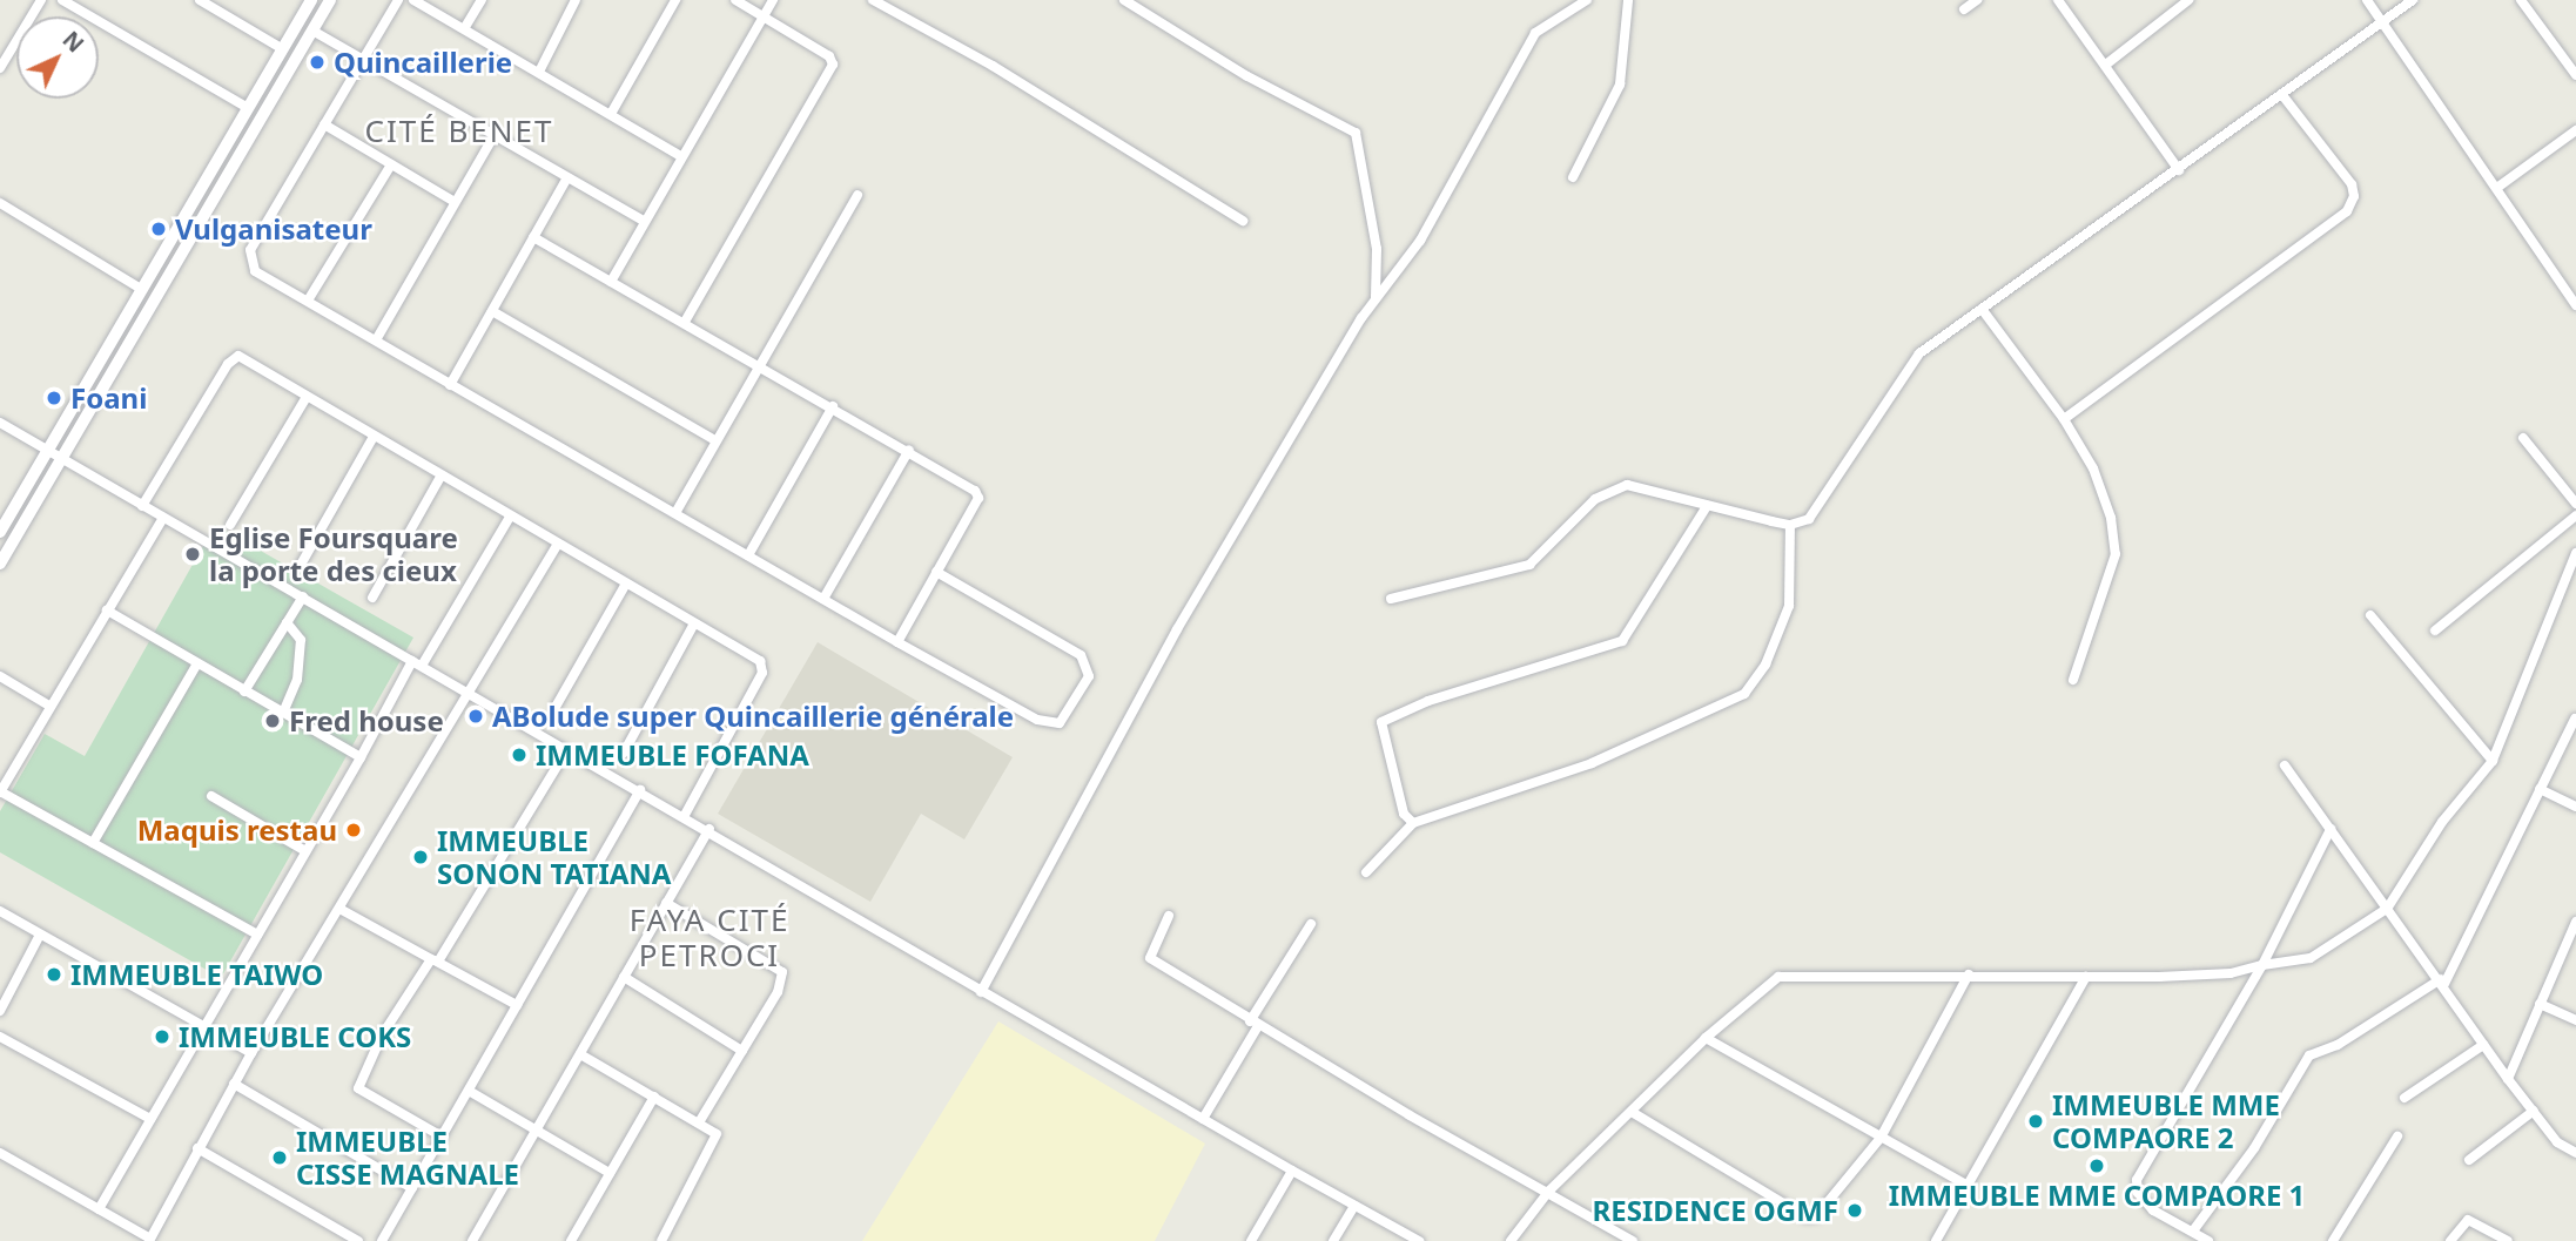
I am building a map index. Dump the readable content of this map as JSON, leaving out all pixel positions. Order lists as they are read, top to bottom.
{
  "districts": ["CITÉ BENET", "FAYA CITÉ PETROCI"],
  "places": [
    "Quincaillerie",
    "Vulganisateur",
    "Foani",
    "Eglise Foursquare la porte des cieux",
    "ABolude super Quincaillerie générale",
    "Fred house",
    "IMMEUBLE FOFANA",
    "Maquis restau",
    "IMMEUBLE SONON TATIANA",
    "IMMEUBLE TAIWO",
    "IMMEUBLE COKS",
    "IMMEUBLE MME COMPAORE 2",
    "IMMEUBLE CISSE MAGNALE",
    "IMMEUBLE MME COMPAORE 1",
    "RESIDENCE OGMF"
  ],
  "north": "top right"
}
